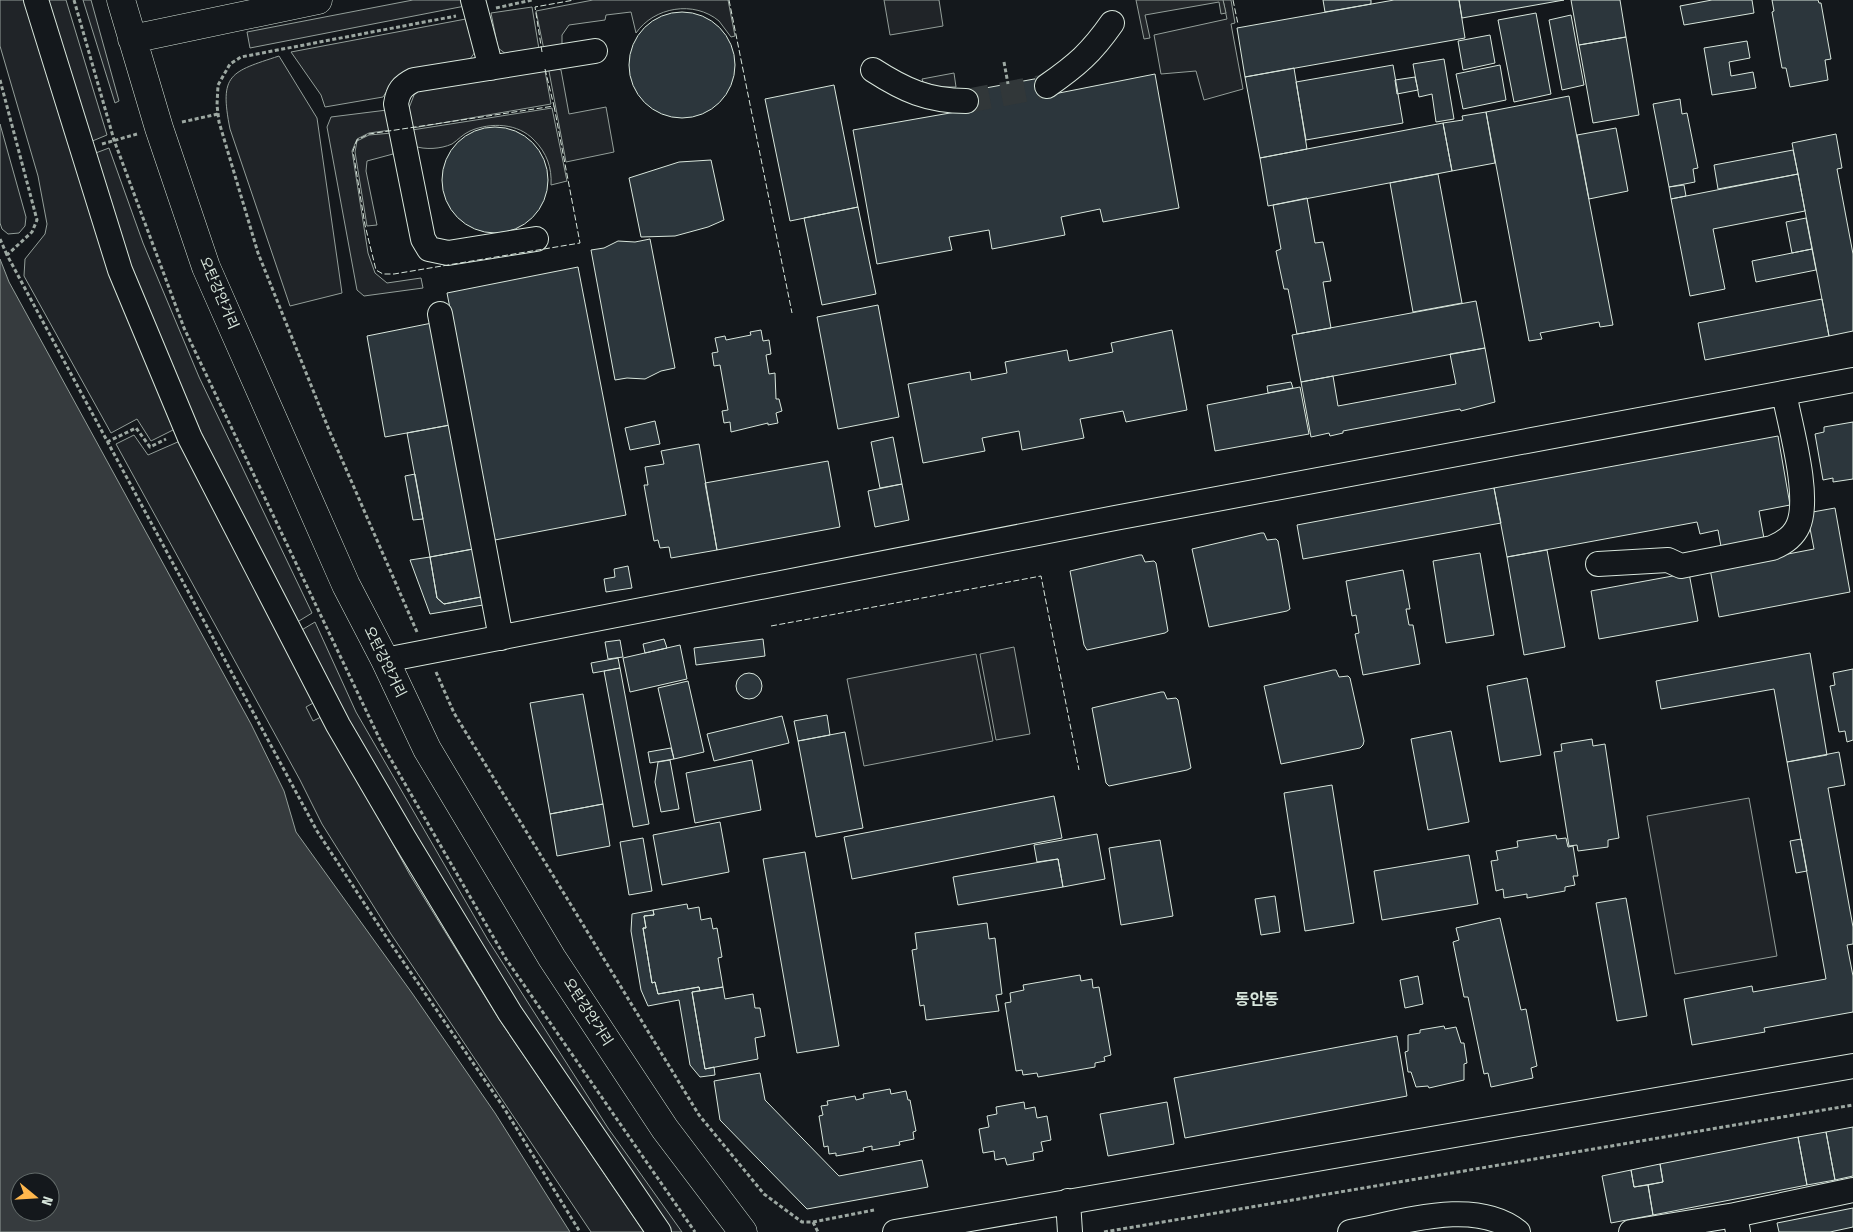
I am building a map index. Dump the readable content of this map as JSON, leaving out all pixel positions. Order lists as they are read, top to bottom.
{
  "streets": {
    "main road": ["오탄강안거리"]
  },
  "districts": ["동안동"],
  "north": "right"
}
